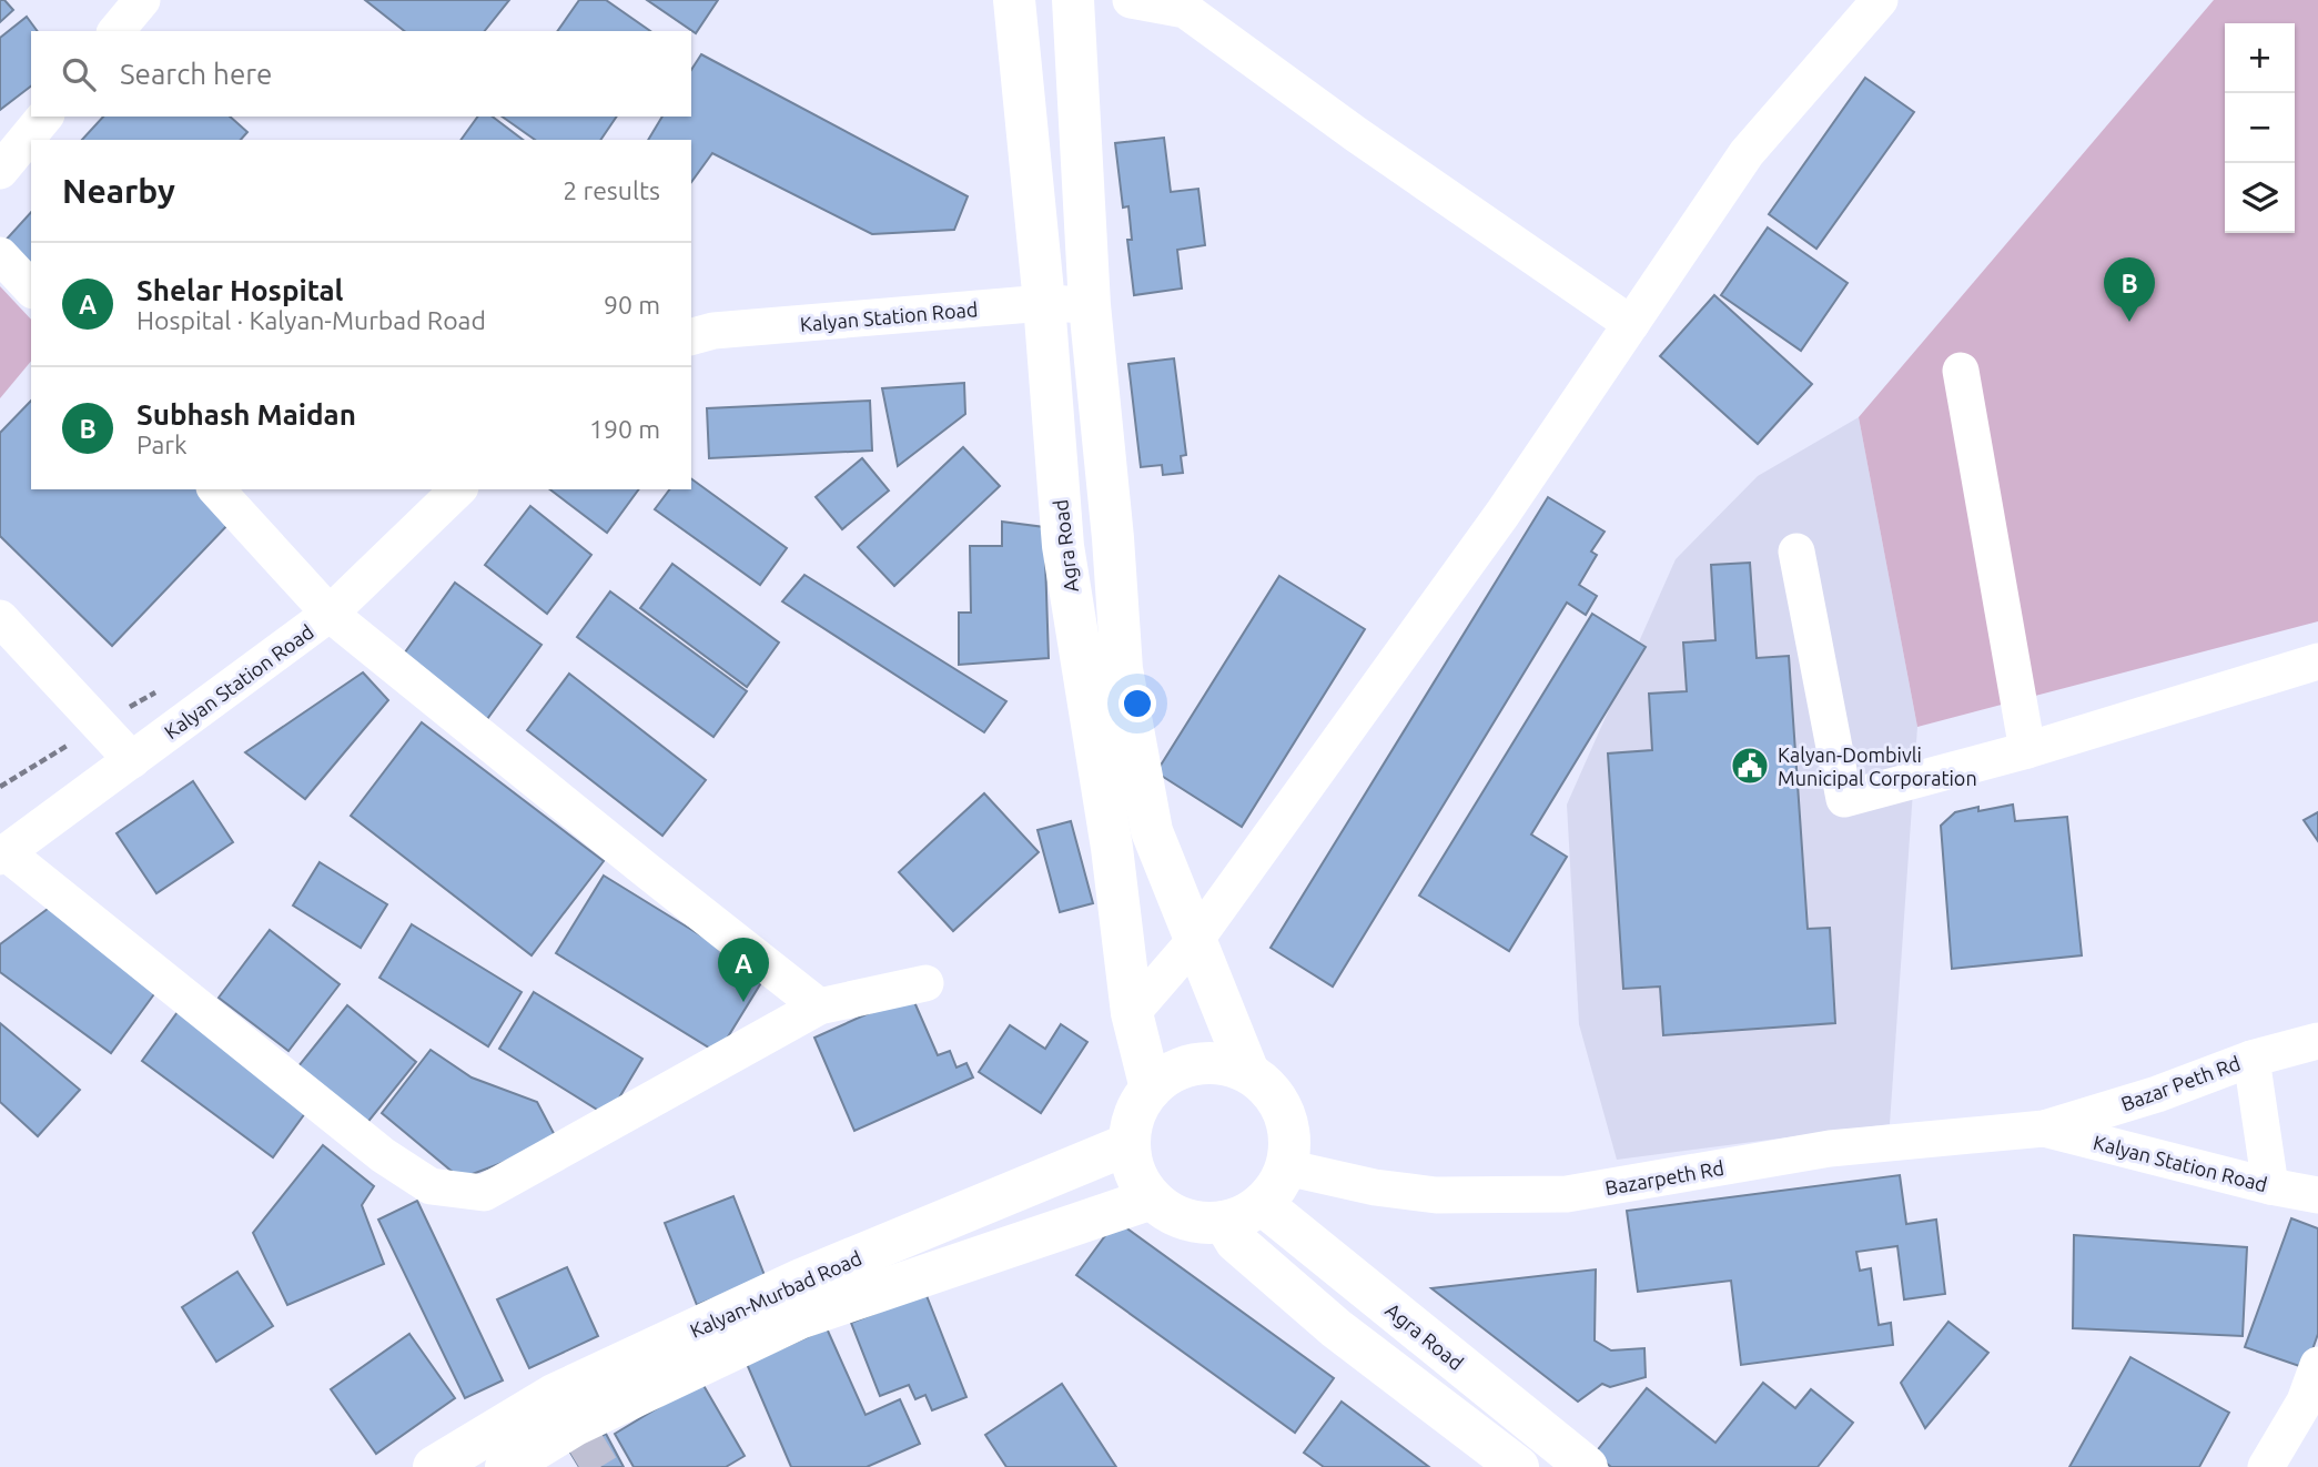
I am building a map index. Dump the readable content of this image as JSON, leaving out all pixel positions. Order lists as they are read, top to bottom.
{
  "streets": {
    "main road": ["Agra Road", "Kalyan-Murbad Road"],
    "street": ["Kalyan Station Road", "Bazar Peth Rd", "Bazarpeth Rd"]
  },
  "crossings": [
    ["Kalyan Station Road", "Agra Road"],
    ["Kalyan Station Road", "Bazar Peth Rd"],
    ["Kalyan Station Road", "Bazarpeth Rd"],
    ["Agra Road", "Bazarpeth Rd"],
    ["Agra Road", "Kalyan-Murbad Road"],
    ["Bazar Peth Rd", "Bazarpeth Rd"],
    ["Bazarpeth Rd", "Kalyan-Murbad Road"]
  ],
  "places": {
    "public building": ["Kalyan-Dombivli Municipal Corporation"]
  },
  "page": {
    "map_buttons": ["+", "−"],
    "search": "Search here",
    "heading": ["Nearby", "2 results"],
    "list": [
      {
        "mark": "A",
        "name": "Shelar Hospital",
        "note": "Hospital · Kalyan-Murbad Road",
        "value": "90 m"
      },
      {
        "mark": "B",
        "name": "Subhash Maidan",
        "note": "Park",
        "value": "190 m"
      }
    ],
    "pins": ["B", "A"]
  }
}
